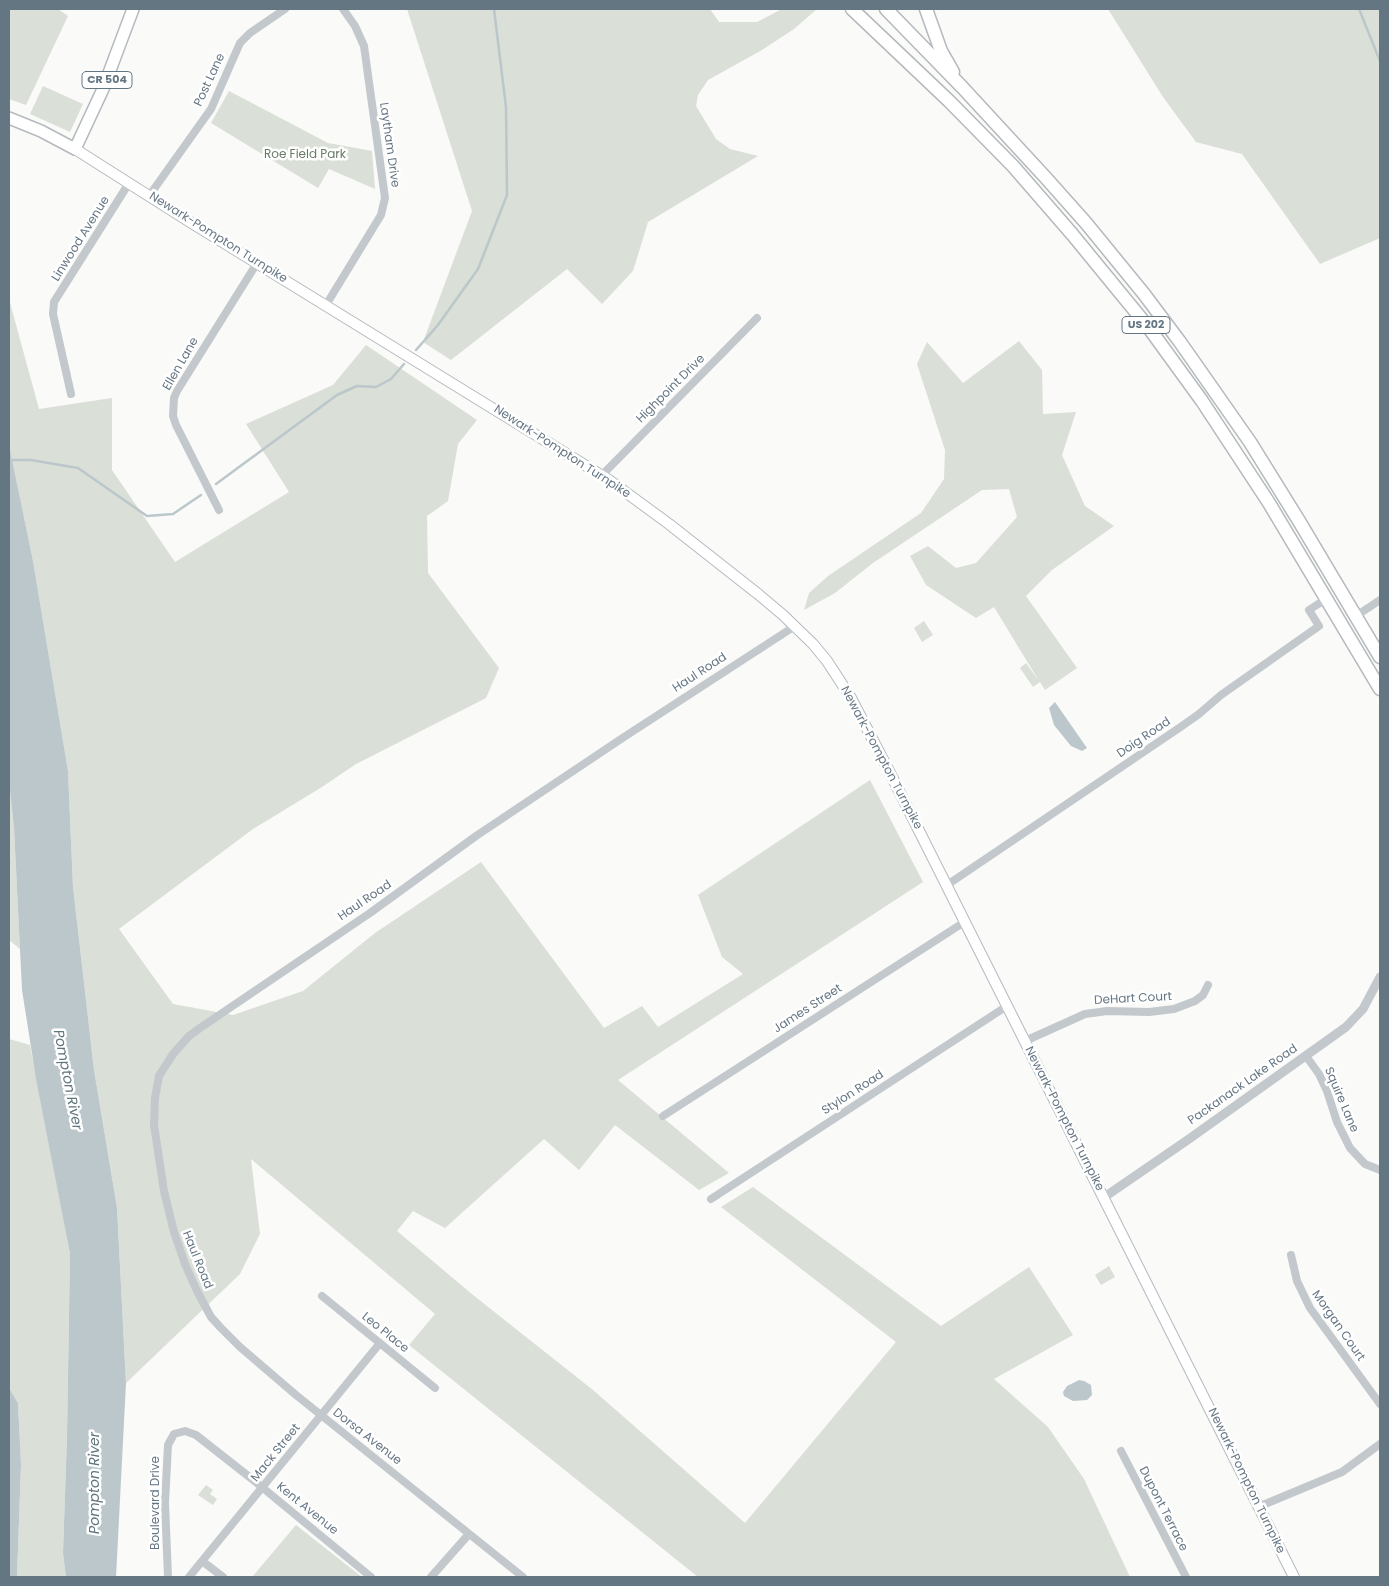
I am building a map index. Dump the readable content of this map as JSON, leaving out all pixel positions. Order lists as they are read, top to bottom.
{
  "streets": {
    "highway": ["US 202"],
    "main road": ["CR 504", "Newark-Pompton Turnpike"],
    "street": [
      "Post Lane",
      "Laytham Drive",
      "Linwood Avenue",
      "Ellen Lane",
      "Highpoint Drive",
      "Haul Road",
      "Doig Road",
      "DeHart Court",
      "James Street",
      "Packanack Lake Road",
      "Stylon Road",
      "Squire Lane",
      "Morgan Court",
      "Leo Place",
      "Dorsa Avenue",
      "Mack Street",
      "Boulevard Drive",
      "Kent Avenue",
      "Dupont Terrace"
    ]
  },
  "crossings": [
    ["CR 504", "Newark-Pompton Turnpike"],
    ["Post Lane", "Newark-Pompton Turnpike"],
    ["Laytham Drive", "Newark-Pompton Turnpike"],
    ["Newark-Pompton Turnpike", "Linwood Avenue"],
    ["Newark-Pompton Turnpike", "Ellen Lane"],
    ["Newark-Pompton Turnpike", "Highpoint Drive"],
    ["Newark-Pompton Turnpike", "Haul Road"],
    ["Newark-Pompton Turnpike", "Doig Road"],
    ["Newark-Pompton Turnpike", "DeHart Court"],
    ["Newark-Pompton Turnpike", "James Street"],
    ["Newark-Pompton Turnpike", "Packanack Lake Road"],
    ["Newark-Pompton Turnpike", "Stylon Road"],
    ["US 202", "Doig Road"],
    ["Haul Road", "Dorsa Avenue"],
    ["Packanack Lake Road", "Squire Lane"],
    ["Leo Place", "Mack Street"],
    ["Dorsa Avenue", "Mack Street"],
    ["Mack Street", "Kent Avenue"],
    ["Boulevard Drive", "Kent Avenue"]
  ],
  "water": ["Pompton River"],
  "parks": ["Roe Field Park"]
}
